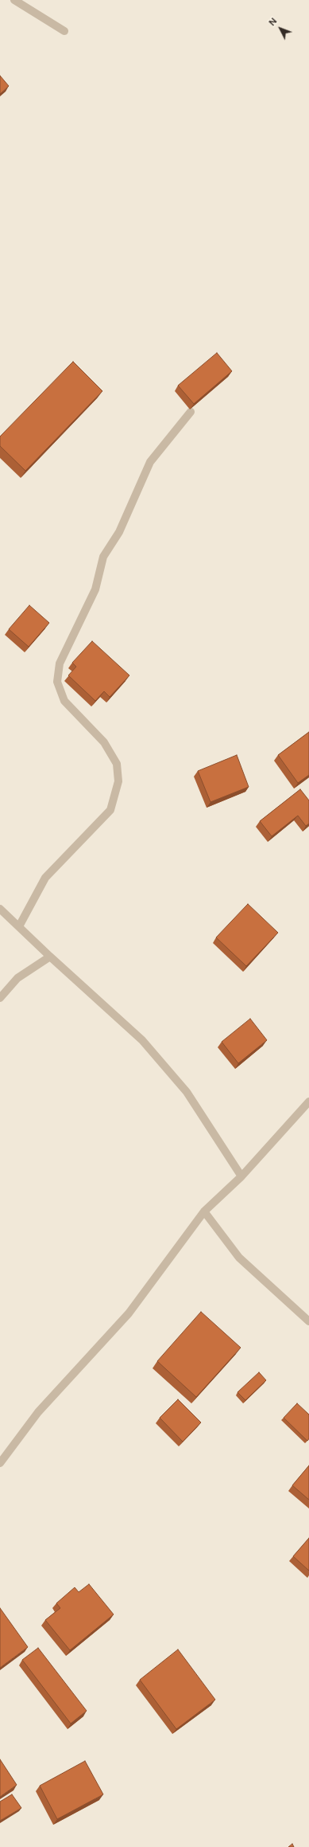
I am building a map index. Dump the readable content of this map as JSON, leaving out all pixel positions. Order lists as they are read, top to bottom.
{
  "north": "top left"
}
